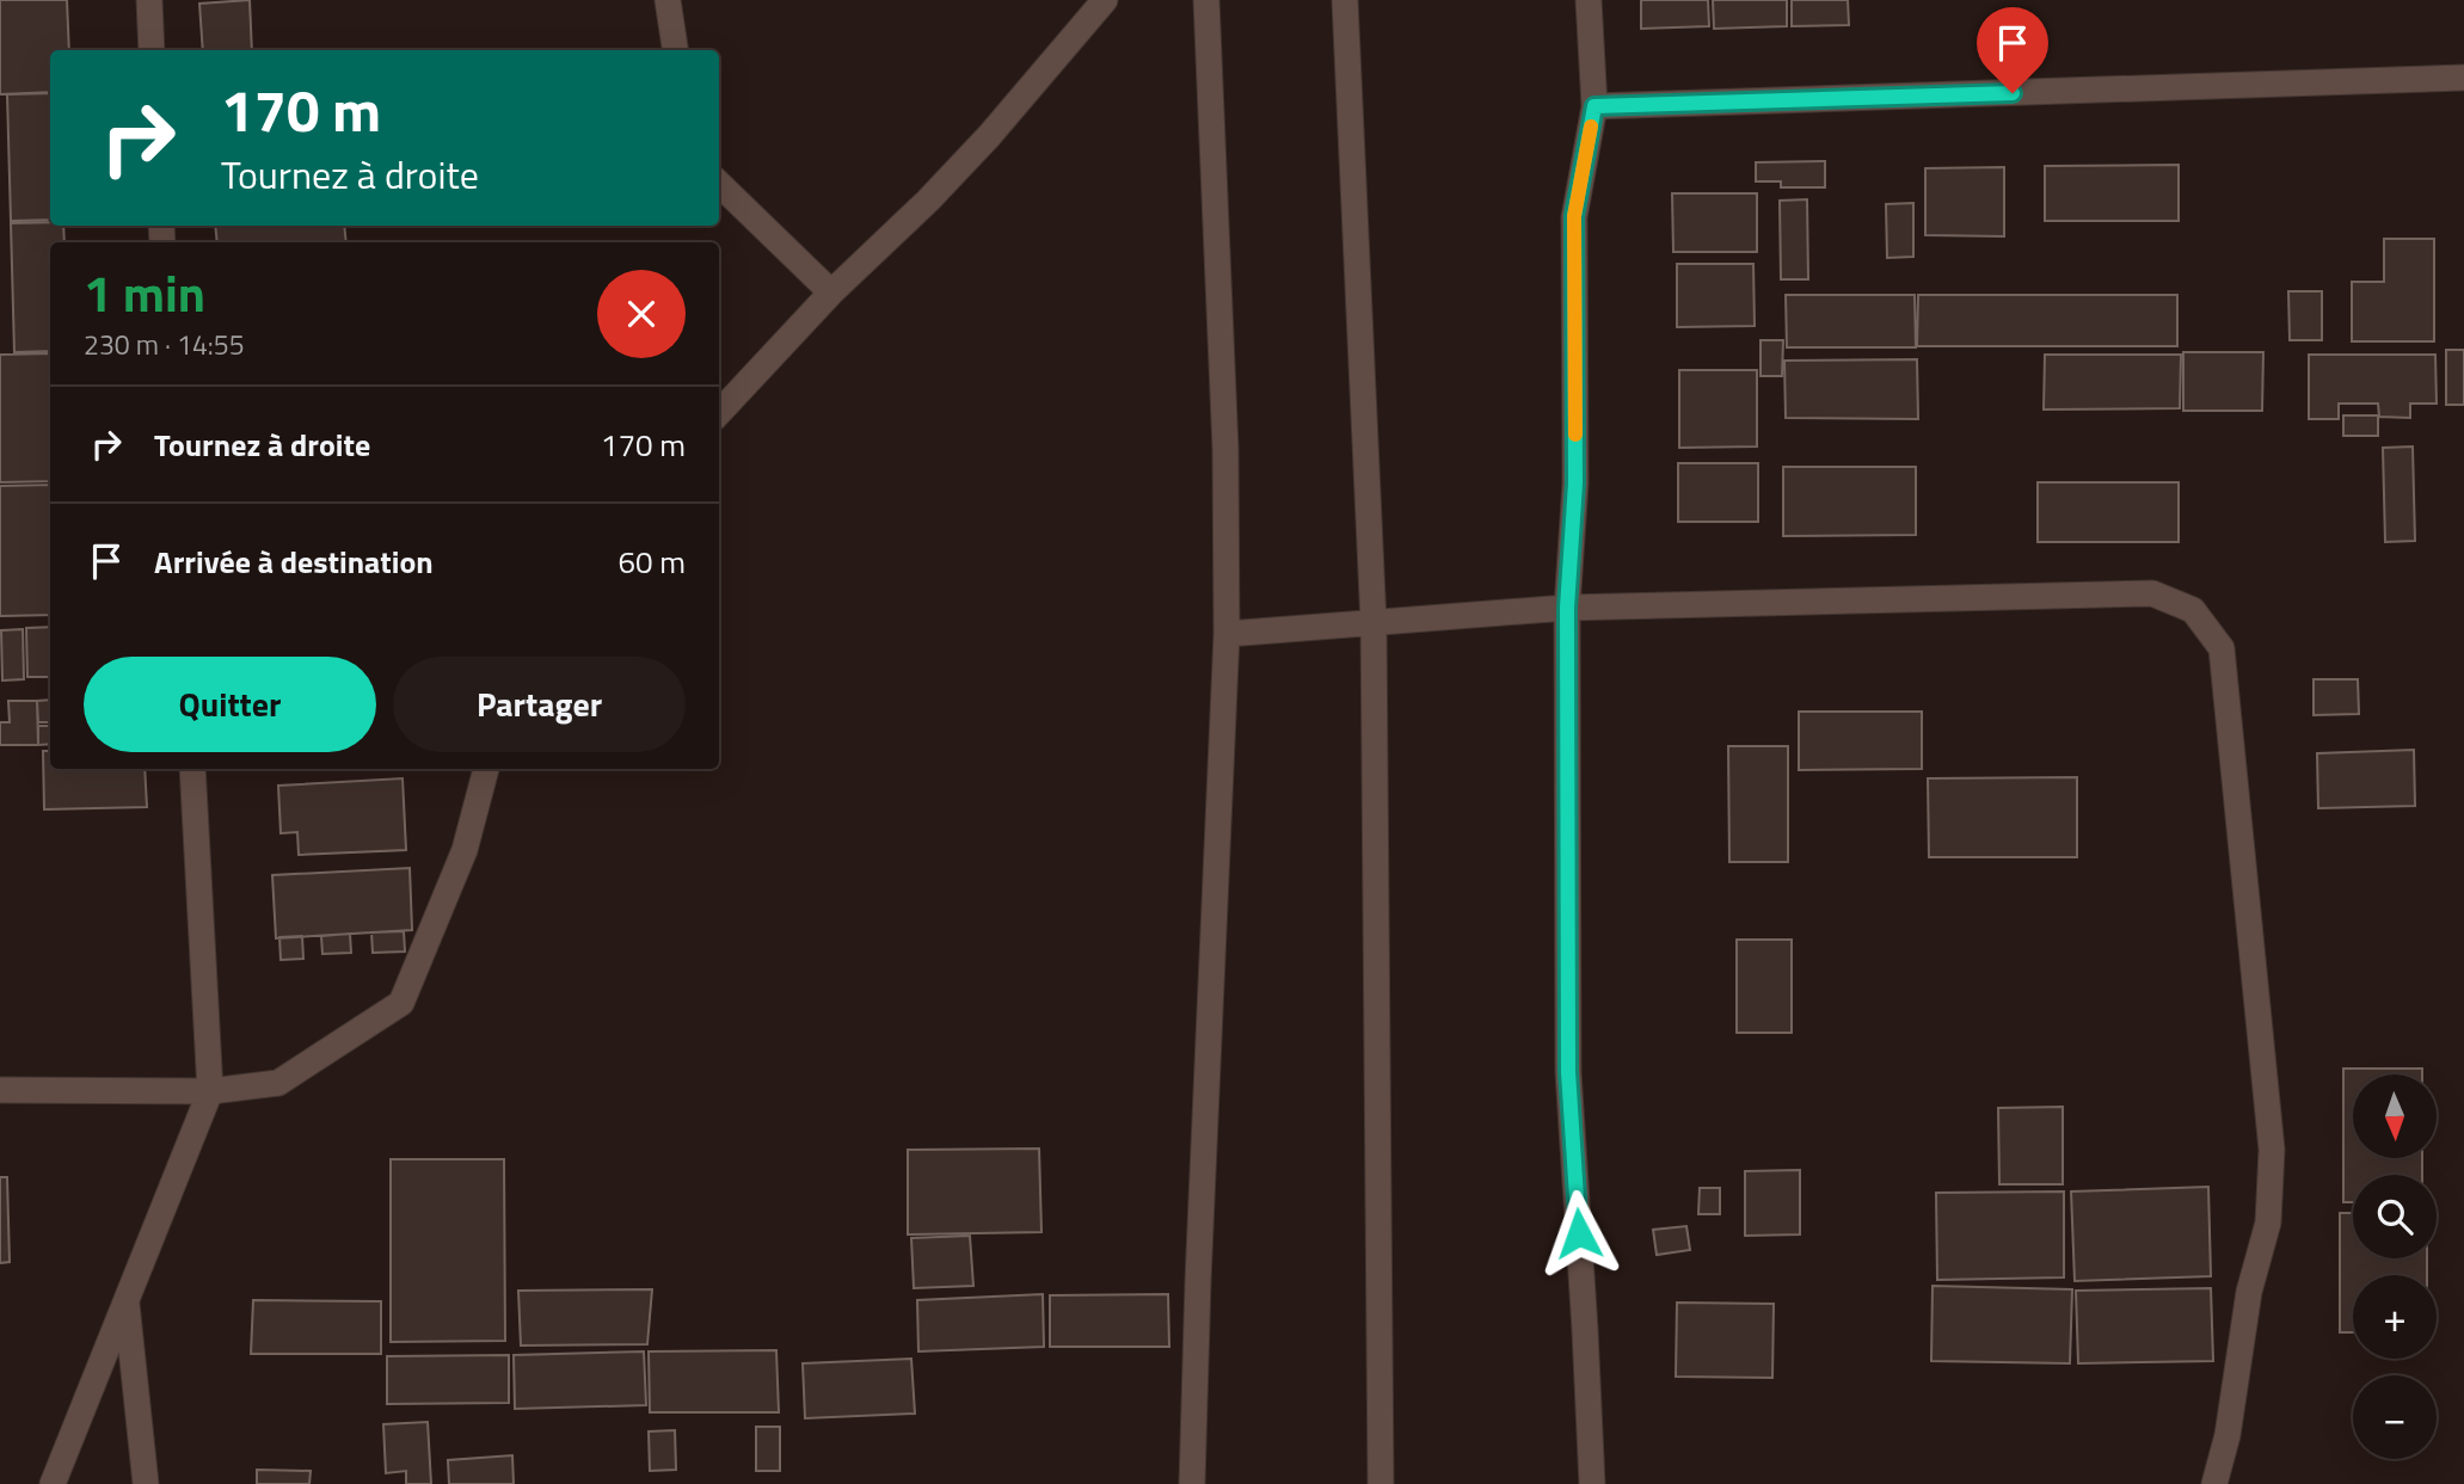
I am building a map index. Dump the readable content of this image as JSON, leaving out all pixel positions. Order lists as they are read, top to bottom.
{
  "north": "bottom",
  "page": {
    "turn": ["170 m", "Tournez à droite"],
    "heading": ["1 min", "230 m · 14:55"],
    "list": [
      {
        "name": "Tournez à droite",
        "value": "170 m"
      },
      {
        "name": "Arrivée à destination",
        "value": "60 m"
      }
    ],
    "buttons": ["Quitter", "Partager"],
    "map_buttons": ["+", "−"]
  }
}
